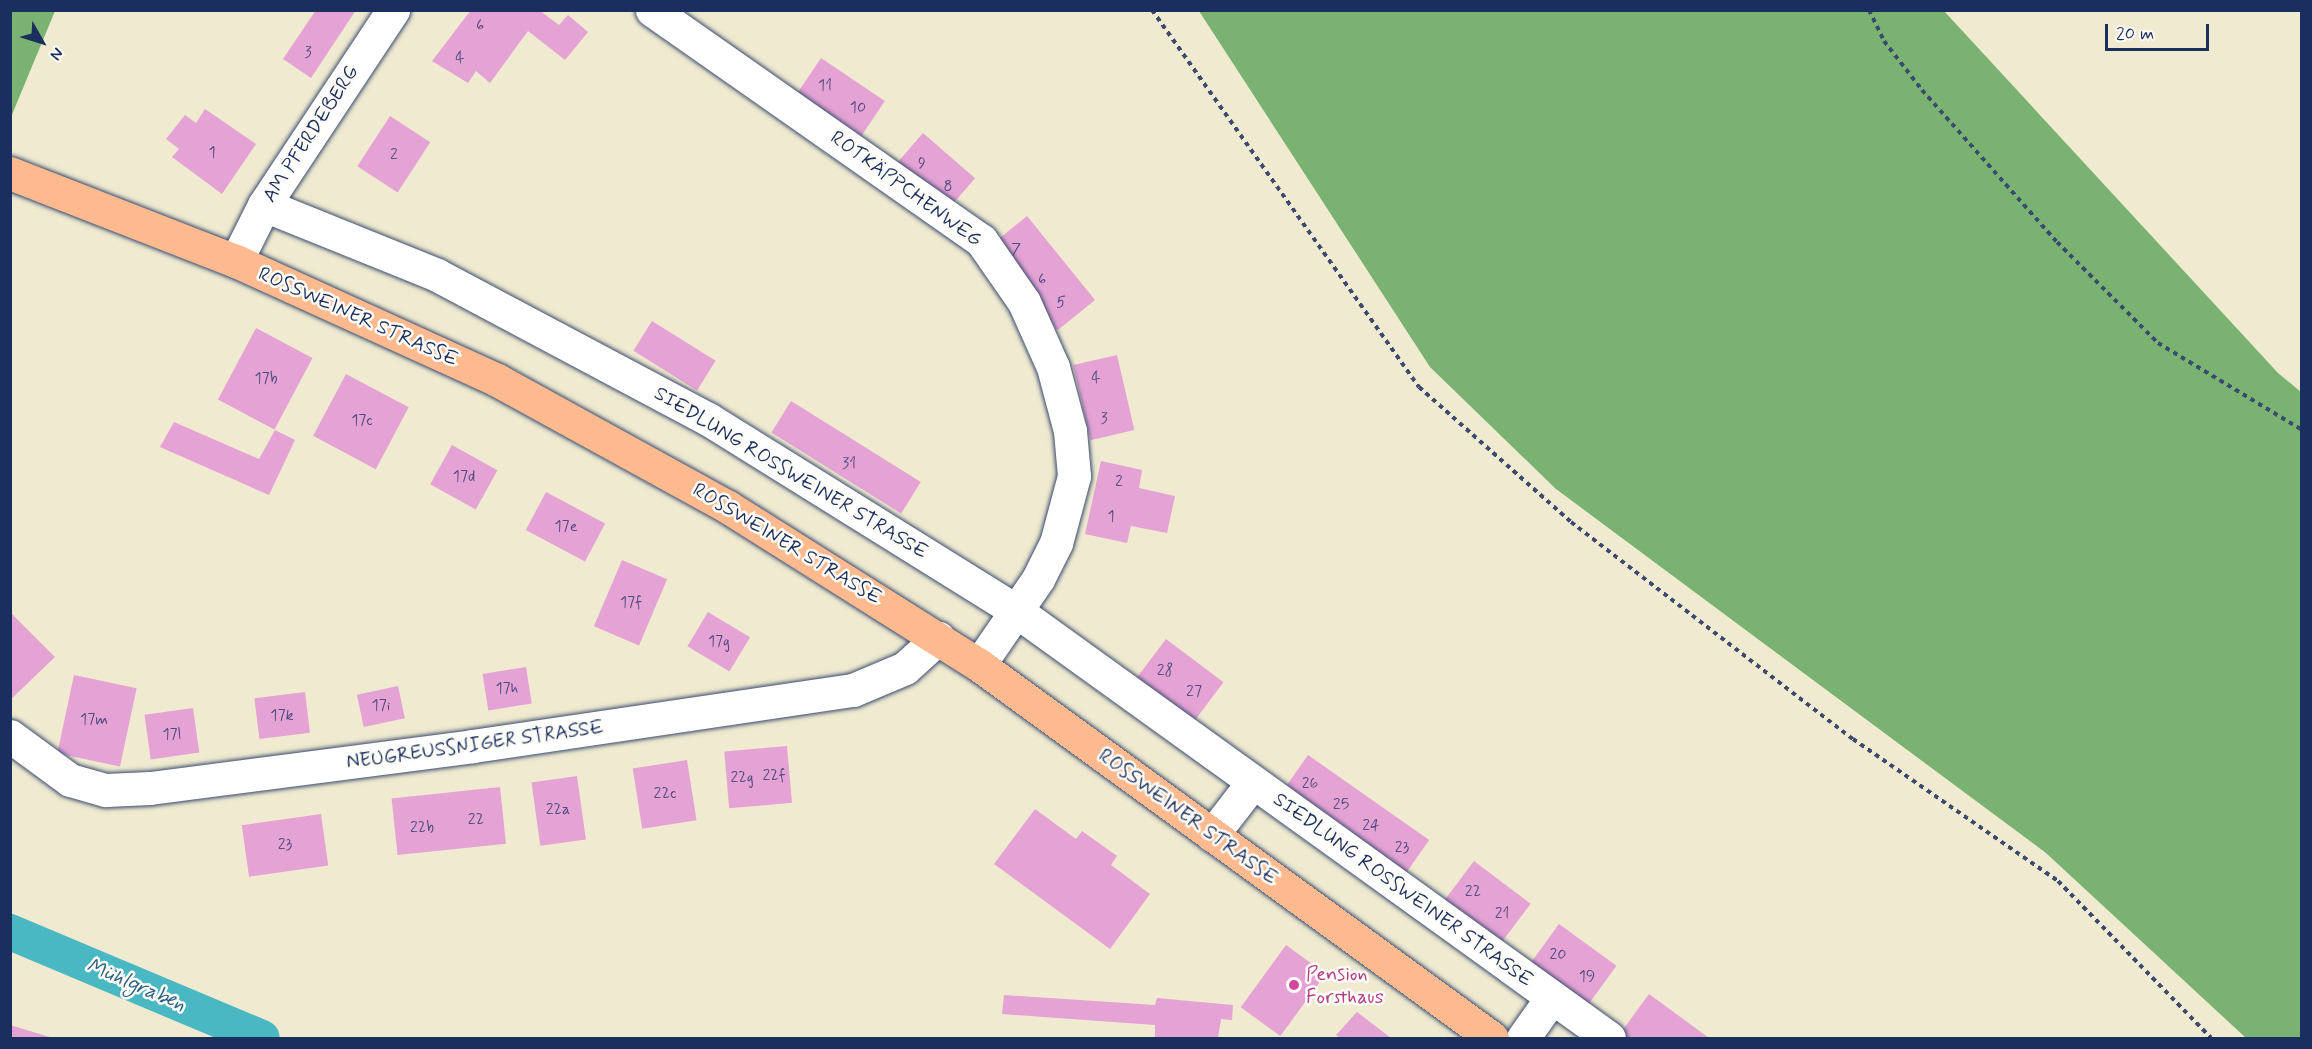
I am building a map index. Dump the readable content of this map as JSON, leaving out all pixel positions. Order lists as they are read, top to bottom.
{
  "streets": {
    "main road": ["ROSSWEINER STRASSE"],
    "street": [
      "AM PFERDEBERG",
      "ROTKÄPPCHENWEG",
      "SIEDLUNG ROSSWEINER STRASSE",
      "NEUGREUSSNIGER STRASSE"
    ]
  },
  "crossings": [
    ["AM PFERDEBERG", "ROSSWEINER STRASSE"],
    ["AM PFERDEBERG", "SIEDLUNG ROSSWEINER STRASSE"],
    ["ROTKÄPPCHENWEG", "ROSSWEINER STRASSE"],
    ["ROTKÄPPCHENWEG", "SIEDLUNG ROSSWEINER STRASSE"],
    ["ROSSWEINER STRASSE", "SIEDLUNG ROSSWEINER STRASSE"],
    ["ROSSWEINER STRASSE", "NEUGREUSSNIGER STRASSE"]
  ],
  "water": ["Mühlgraben"],
  "places": ["Pension Forsthaus"],
  "house_numbers": [
    "6",
    "3",
    "4",
    "11",
    "10",
    "1",
    "2",
    "9",
    "8",
    "7",
    "6",
    "5",
    "4",
    "17b",
    "3",
    "17c",
    "31",
    "17d",
    "2",
    "1",
    "17e",
    "17f",
    "17g",
    "28",
    "17h",
    "27",
    "17i",
    "17k",
    "17m",
    "17l",
    "22f",
    "22g",
    "26",
    "22c",
    "25",
    "22a",
    "22",
    "24",
    "22b",
    "23",
    "23",
    "22",
    "21",
    "20",
    "19"
  ],
  "scale_bar": "20 m",
  "north": "bottom right"
}
